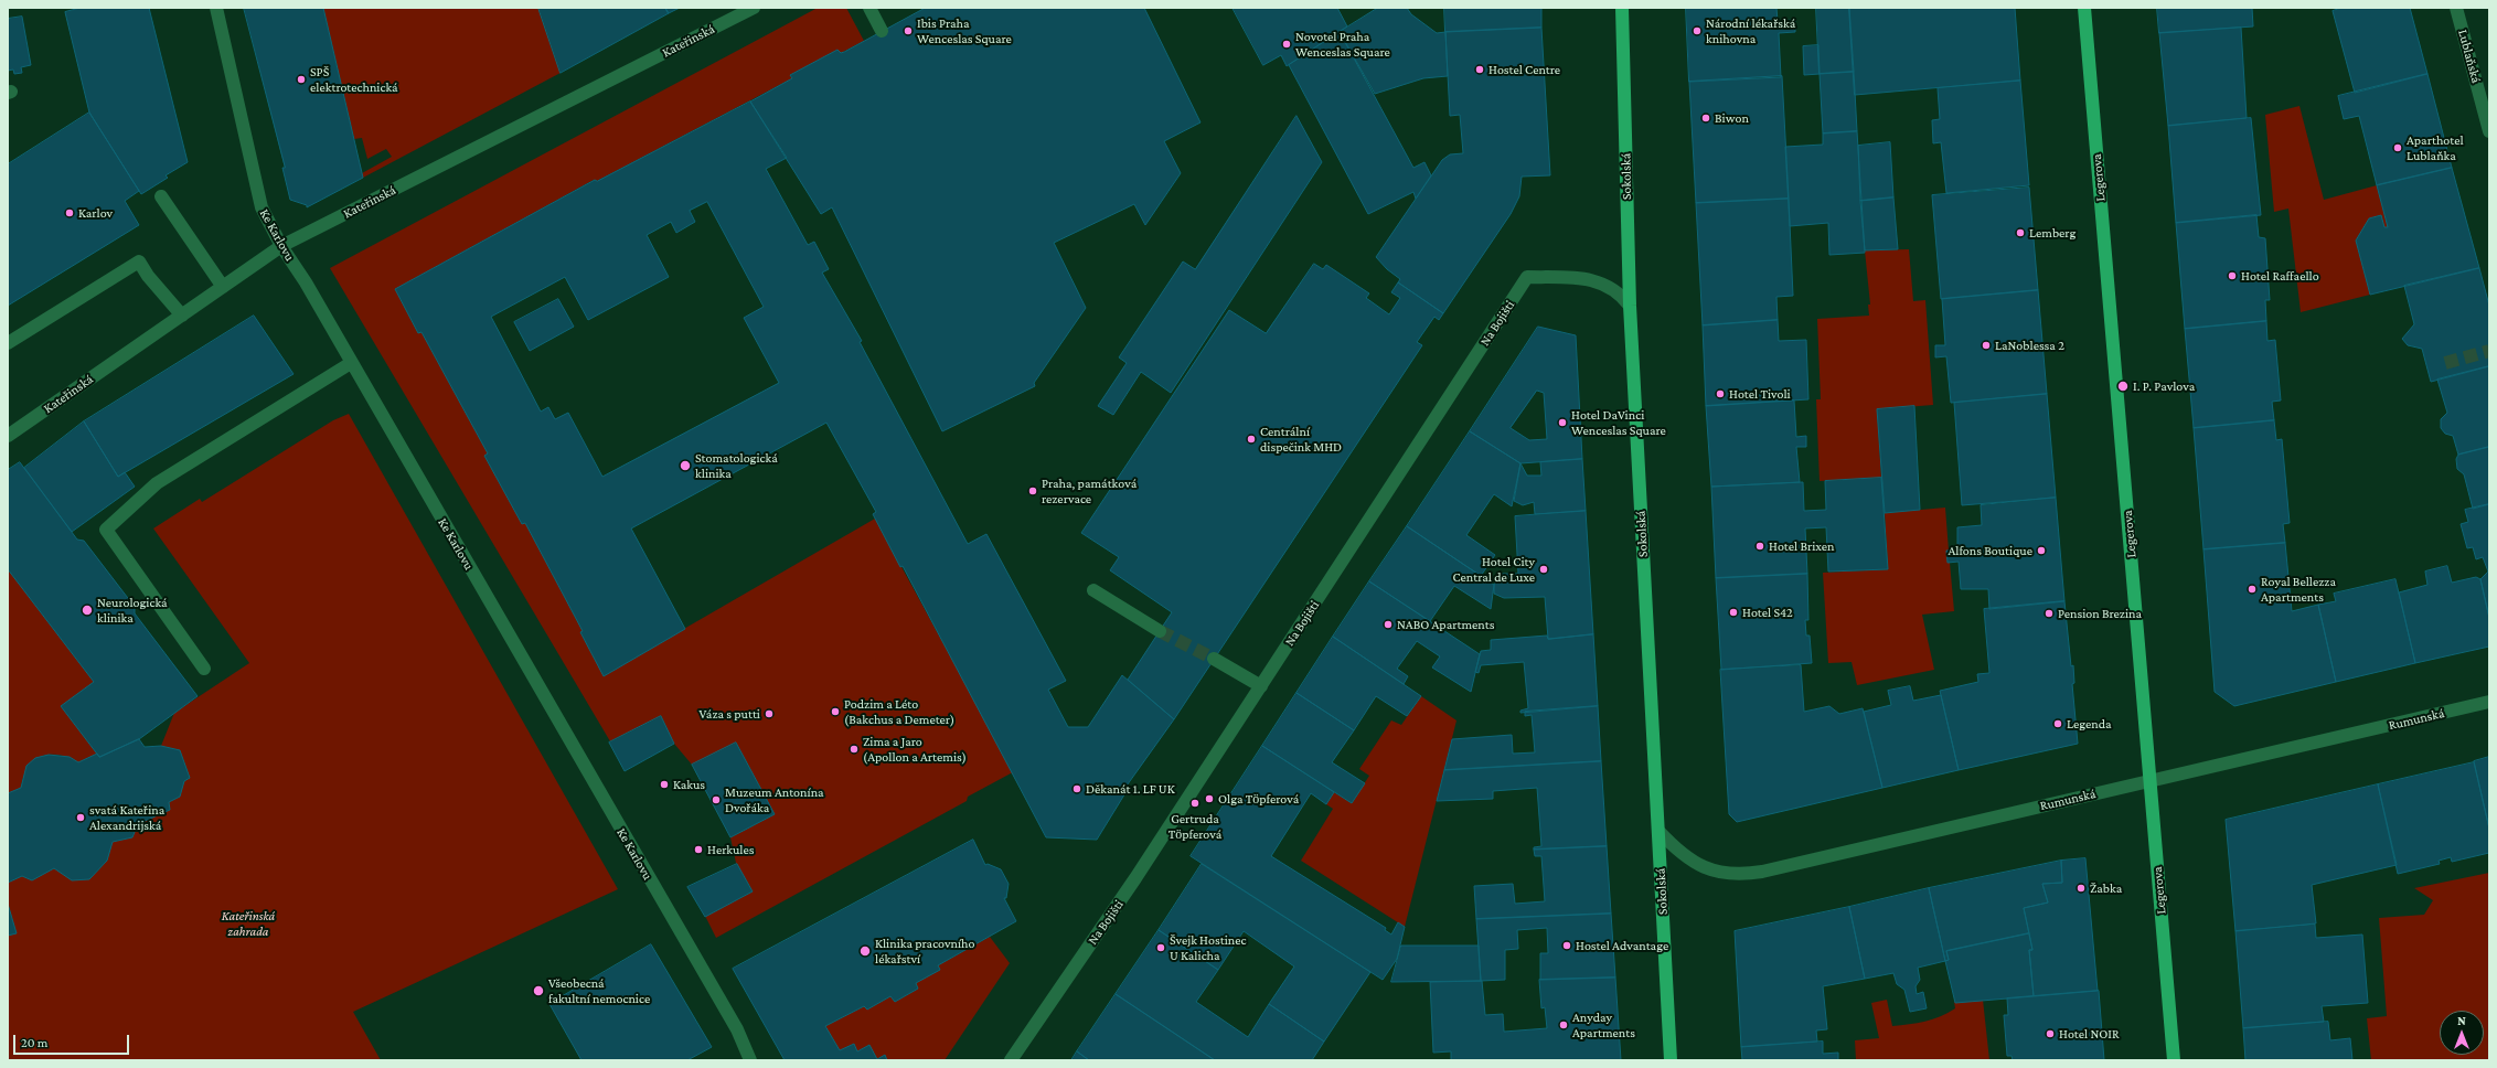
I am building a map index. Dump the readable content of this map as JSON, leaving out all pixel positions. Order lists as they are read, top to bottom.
{
  "streets": {
    "main road": ["Sokolská", "Legerova"],
    "street": [
      "Kateřinská",
      "Lublaňská",
      "Ke Karlovu",
      "Na Bojišti",
      "Rumunská"
    ]
  },
  "crossings": [
    ["Kateřinská", "Ke Karlovu"],
    ["Sokolská", "Na Bojišti"],
    ["Sokolská", "Rumunská"],
    ["Legerova", "Rumunská"]
  ],
  "parks": ["Kateřinská zahrada"],
  "places": [
    "Ibis Praha Wenceslas Square",
    "Národní lékařská knihovna",
    "Novotel Praha Wenceslas Square",
    "Hostel Centre",
    "SPŠ elektrotechnická",
    "Biwon",
    "Aparthotel Lublaňka",
    "Karlov",
    "Lemberg",
    "Hotel Raffaello",
    "LaNoblessa 2",
    "I. P. Pavlova",
    "Hotel Tivoli",
    "Hotel DaVinci Wenceslas Square",
    "Centrální dispečink MHD",
    "Stomatologická klinika",
    "Praha, památková rezervace",
    "Hotel Brixen",
    "Alfons Boutique",
    "Hotel City Central de Luxe",
    "Royal Bellezza Apartments",
    "Neurologická klinika",
    "Hotel S42",
    "Pension Brezina",
    "NABO Apartments",
    "Podzim a Léto (Bakchus a Demeter)",
    "Váza s putti",
    "Legenda",
    "Zima a Jaro (Apollon a Artemis)",
    "Kakus",
    "Děkanát 1. LF UK",
    "Olga Tӧpferová",
    "Muzeum Antonína Dvořáka",
    "Gertruda Tӧpferová",
    "svatá Kateřina Alexandrijská",
    "Herkules",
    "Žabka",
    "Hostel Advantage",
    "Švejk Hostinec U Kalicha",
    "Klinika pracovního lékařství",
    "Všeobecná fakultní nemocnice",
    "Anyday Apartments",
    "Hotel NOIR"
  ],
  "scale_bar": "20 m",
  "north": "top"
}
